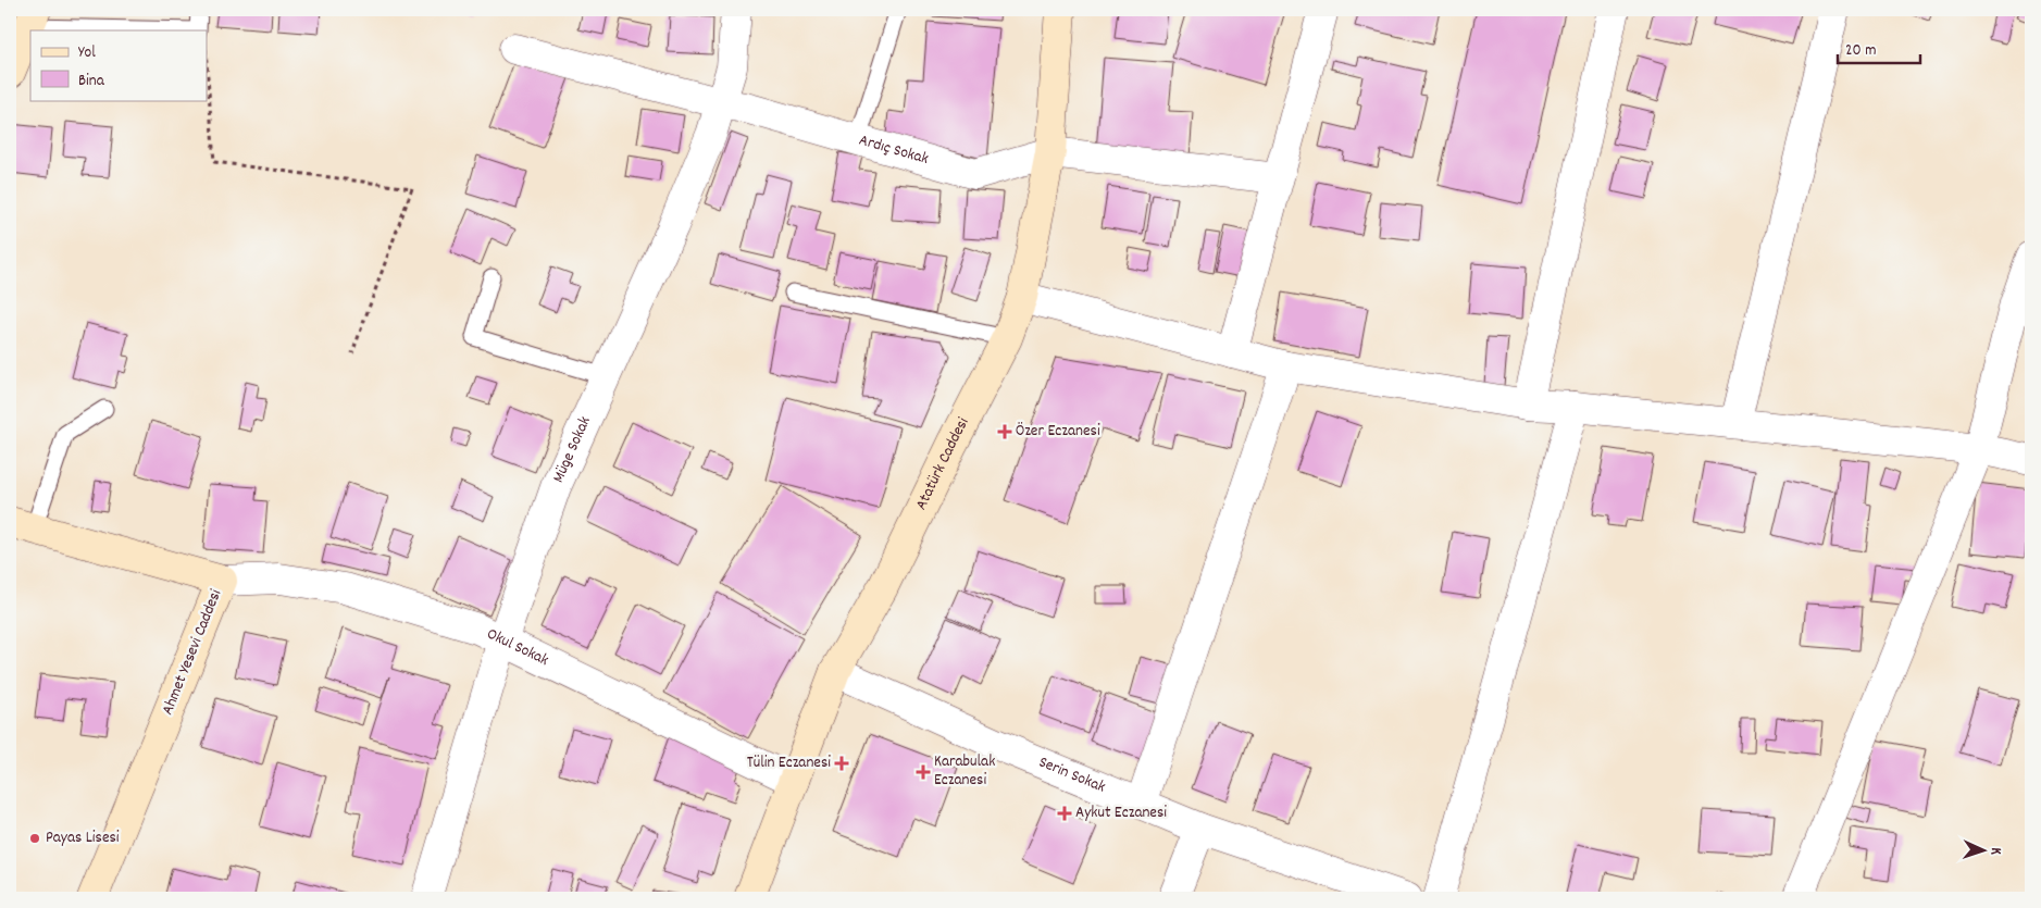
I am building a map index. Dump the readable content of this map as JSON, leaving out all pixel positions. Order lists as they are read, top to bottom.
{
  "streets": {
    "street": [
      "Ardıç Sokak",
      "Müge Sokak",
      "Atatürk Caddesi",
      "Okul Sokak",
      "Ahmet Yesevi Caddesi",
      "Serin Sokak"
    ]
  },
  "crossings": [
    ["Ardıç Sokak", "Müge Sokak"],
    ["Ardıç Sokak", "Atatürk Caddesi"],
    ["Müge Sokak", "Okul Sokak"],
    ["Atatürk Caddesi", "Okul Sokak"],
    ["Atatürk Caddesi", "Serin Sokak"],
    ["Okul Sokak", "Ahmet Yesevi Caddesi"]
  ],
  "places": {
    "health": [
      "Özer Eczanesi",
      "Tülin Eczanesi",
      "Karabulak Eczanesi",
      "Aykut Eczanesi"
    ],
    "other": ["Payas Lisesi"]
  },
  "legend": ["Yol", "Bina"],
  "scale_bar": "20 m",
  "north": "right"
}
